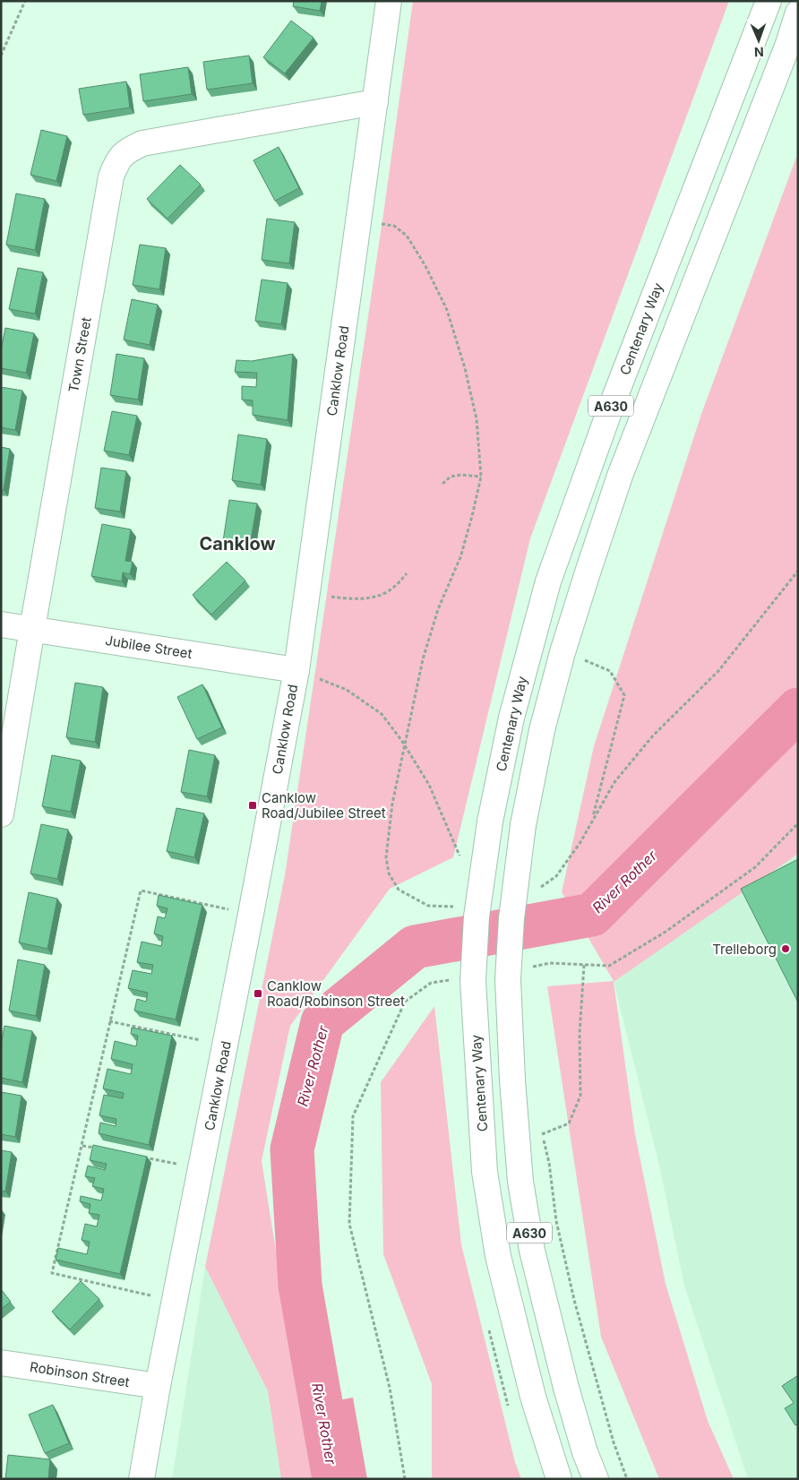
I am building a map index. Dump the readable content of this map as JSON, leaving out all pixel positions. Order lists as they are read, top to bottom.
{
  "streets": {
    "main road": [
      "Centenary Way",
      "Town Street",
      "Canklow Road",
      "A630",
      "Jubilee Street",
      "Robinson Street"
    ]
  },
  "crossings": [
    ["Town Street", "Canklow Road"],
    ["Town Street", "Jubilee Street"],
    ["Canklow Road", "Jubilee Street"],
    ["Canklow Road", "Robinson Street"]
  ],
  "districts": ["Canklow"],
  "water": ["River Rother"],
  "places": {
    "transit": ["Canklow Road/Jubilee Street", "Canklow Road/Robinson Street"],
    "other": ["Trelleborg"]
  },
  "north": "bottom"
}
